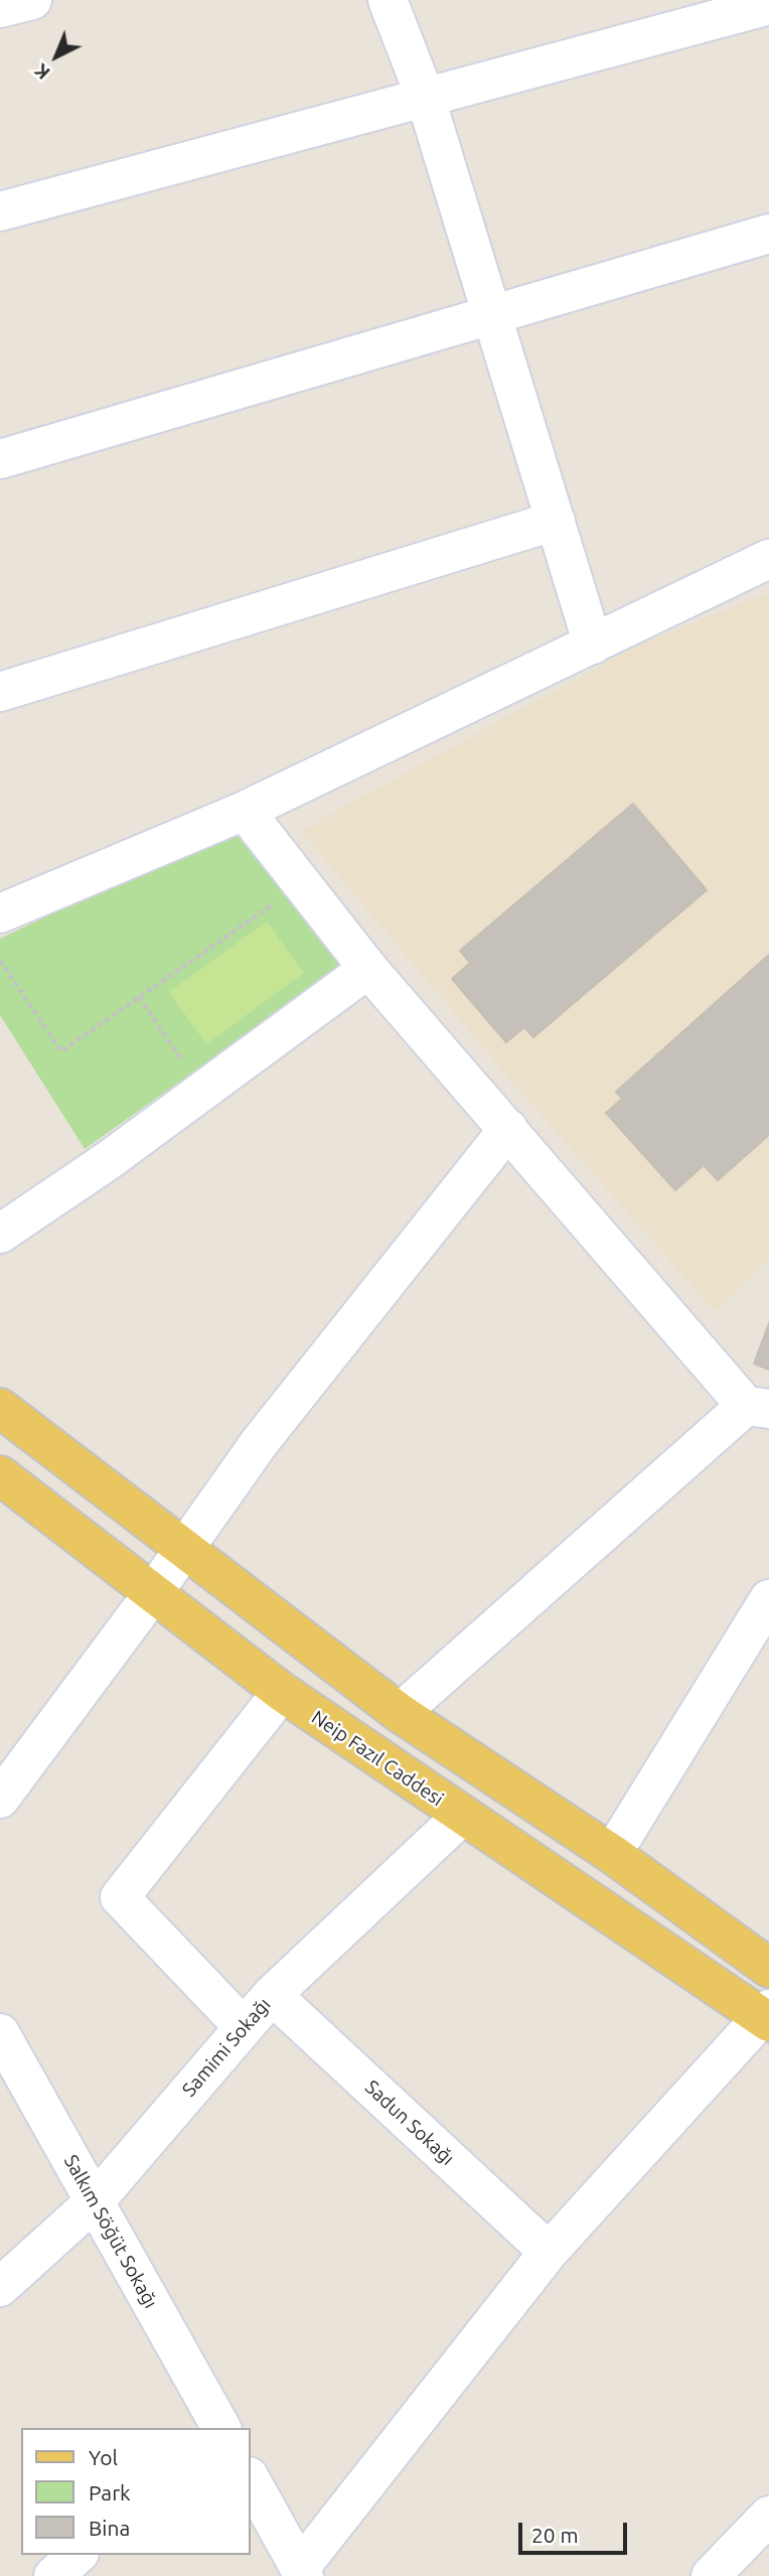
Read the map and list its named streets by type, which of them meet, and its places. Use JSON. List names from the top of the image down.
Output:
{
  "streets": {
    "main road": ["Neip Fazıl Caddesi"],
    "street": ["Samimi Sokağı", "Sadun Sokağı", "Salkım Söğüt Sokağı"]
  },
  "crossings": [
    ["Neip Fazıl Caddesi", "Samimi Sokağı"],
    ["Samimi Sokağı", "Sadun Sokağı"],
    ["Samimi Sokağı", "Salkım Söğüt Sokağı"]
  ],
  "legend": ["Yol", "Park", "Bina"],
  "scale_bar": "20 m",
  "north": "bottom left"
}
